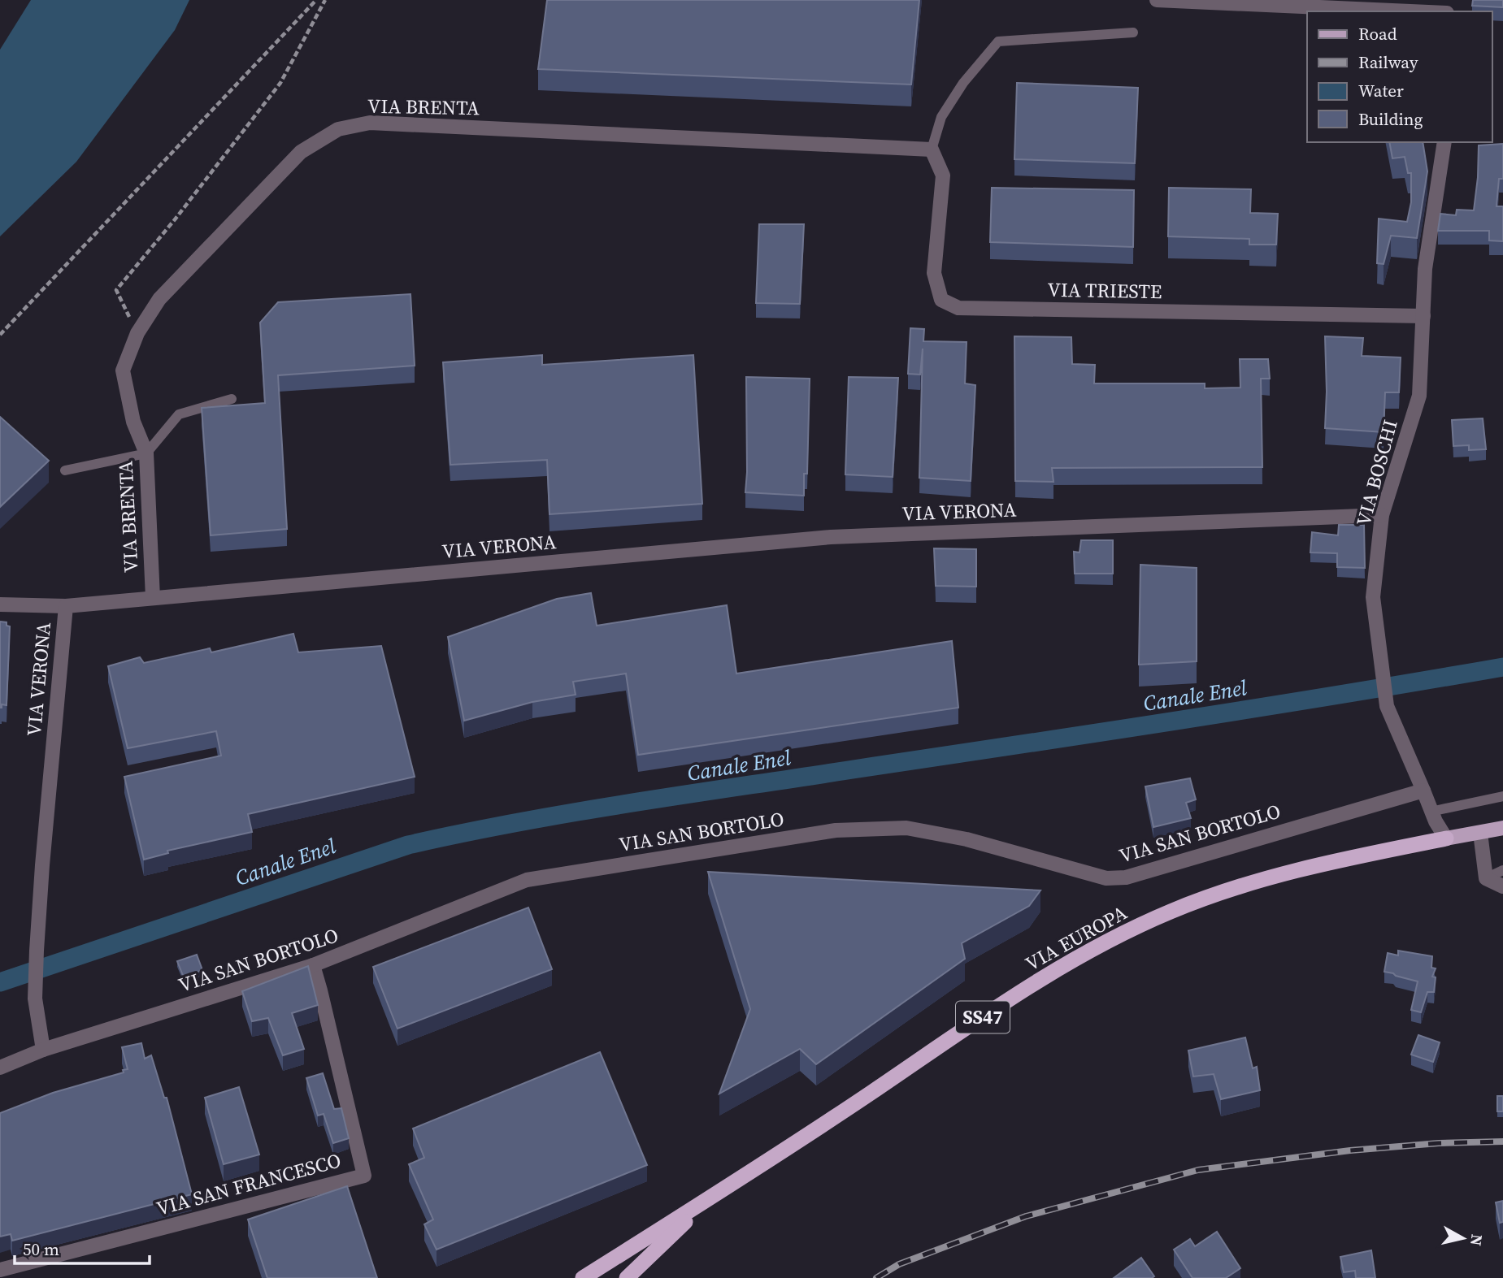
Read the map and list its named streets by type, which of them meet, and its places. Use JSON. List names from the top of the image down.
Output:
{
  "streets": {
    "highway": ["VIA EUROPA", "SS47"],
    "street": [
      "VIA BRENTA",
      "VIA TRIESTE",
      "VIA BOSCHI",
      "VIA VERONA",
      "VIA SAN BORTOLO",
      "VIA SAN FRANCESCO"
    ]
  },
  "crossings": [
    ["VIA BRENTA", "VIA TRIESTE"],
    ["VIA BRENTA", "VIA VERONA"],
    ["VIA TRIESTE", "VIA BOSCHI"],
    ["VIA BOSCHI", "VIA VERONA"],
    ["VIA BOSCHI", "VIA SAN BORTOLO"],
    ["VIA BOSCHI", "VIA EUROPA"],
    ["VIA VERONA", "VIA SAN BORTOLO"],
    ["VIA SAN BORTOLO", "VIA SAN FRANCESCO"],
    ["VIA EUROPA", "SS47"]
  ],
  "water": ["Canale Enel"],
  "legend": [
    "Road",
    "Railway",
    "Water",
    "Building"
  ],
  "scale_bar": "50 m",
  "north": "right"
}
